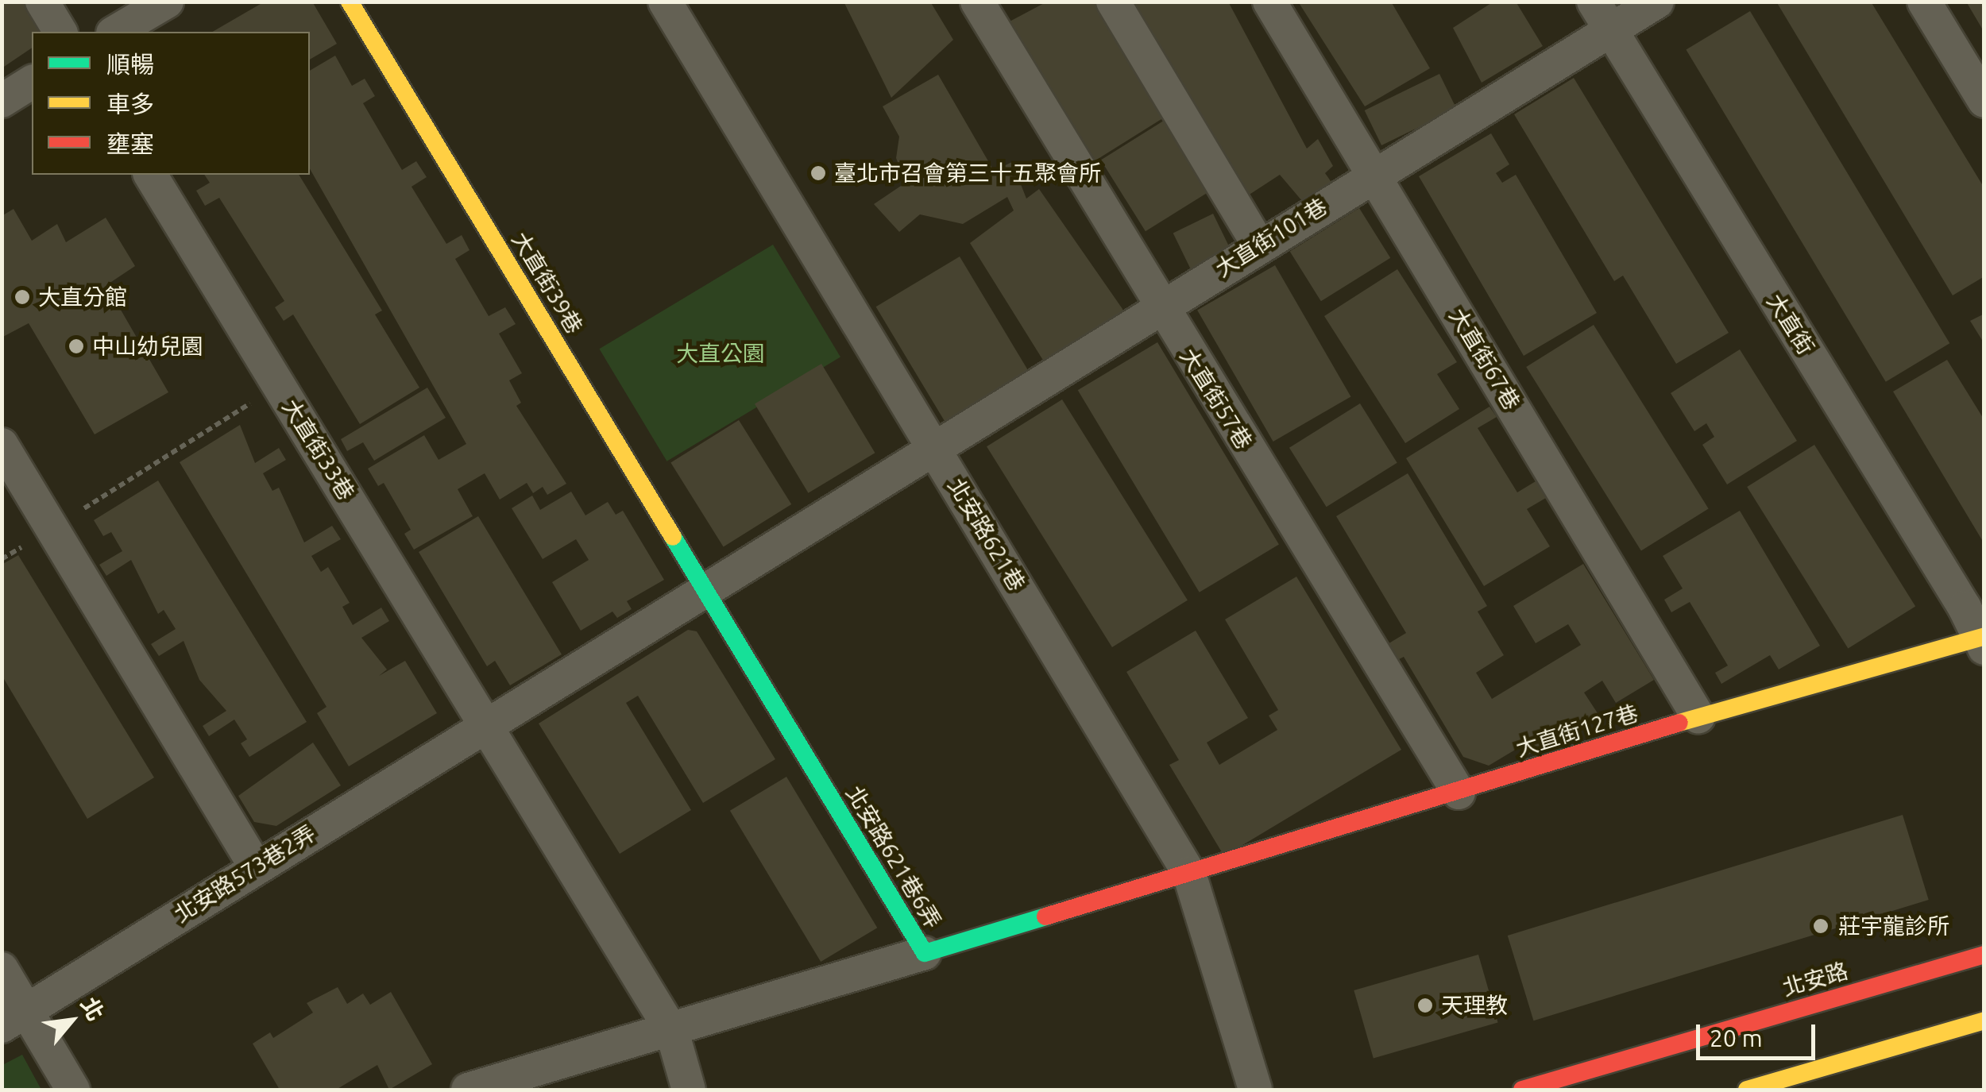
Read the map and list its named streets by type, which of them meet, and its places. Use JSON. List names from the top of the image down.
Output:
{
  "streets": {
    "street": [
      "大直街101巷",
      "大直街39巷",
      "大直街",
      "大直街67巷",
      "大直街57巷",
      "大直街33巷",
      "北安路621巷",
      "大直街127巷",
      "北安路621巷6弄",
      "北安路573巷2弄",
      "北安路"
    ]
  },
  "crossings": [
    ["大直街101巷", "大直街39巷"],
    ["大直街101巷", "大直街"],
    ["大直街101巷", "大直街67巷"],
    ["大直街101巷", "大直街57巷"],
    ["大直街101巷", "北安路621巷"],
    ["大直街101巷", "北安路621巷6弄"],
    ["大直街101巷", "北安路573巷2弄"],
    ["大直街39巷", "北安路621巷6弄"],
    ["大直街39巷", "北安路573巷2弄"],
    ["大直街", "大直街127巷"],
    ["大直街67巷", "大直街127巷"],
    ["大直街57巷", "大直街127巷"],
    ["大直街33巷", "北安路573巷2弄"],
    ["北安路621巷", "大直街127巷"],
    ["北安路621巷", "北安路621巷6弄"],
    ["大直街127巷", "北安路621巷6弄"],
    ["北安路621巷6弄", "北安路573巷2弄"]
  ],
  "parks": ["大直公園"],
  "places": [
    "臺北市召會第三十五聚會所",
    "大直分館",
    "中山幼兒園",
    "莊宇龍診所",
    "天理教"
  ],
  "legend": ["順暢", "車多", "壅塞"],
  "scale_bar": "20 m",
  "north": "top right"
}
